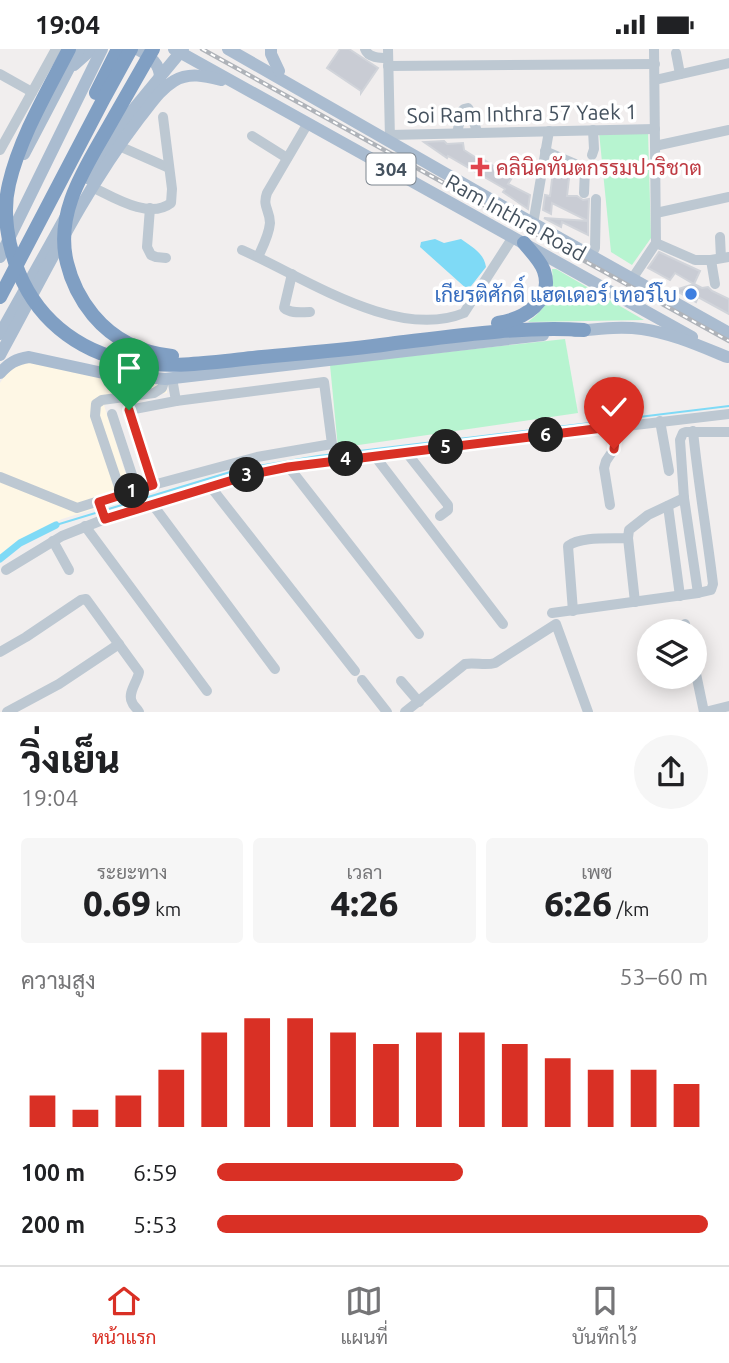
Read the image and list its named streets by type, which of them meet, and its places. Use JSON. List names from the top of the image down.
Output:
{
  "streets": {
    "main road": ["304", "Ram Inthra Road"],
    "street": ["Soi Ram Inthra 57 Yaek 1"]
  },
  "crossings": [
    ["Soi Ram Inthra 57 Yaek 1", "Ram Inthra Road"]
  ],
  "places": {
    "health": ["คลินิคทันตกรรมปาริชาต"],
    "other": ["เกียรติศักดิ์ แฮดเดอร์ เทอร์โบ"]
  },
  "page": {
    "status": "19:04",
    "pins": [
      "6",
      "5",
      "4",
      "3",
      "1"
    ],
    "heading": ["วิ่งเย็น", "19:04"],
    "stats": [
      ["ระยะทาง", "0.69 km"],
      ["เวลา", "4:26"],
      ["เพซ", "6:26 /km"]
    ],
    "chart": ["ความสูง", "53–60 m"],
    "list": [
      {
        "name": "100 m",
        "note": "6:59"
      },
      {
        "name": "200 m",
        "note": "5:53"
      }
    ],
    "tabs": ["หน้าแรก", "แผนที่", "บันทึกไว้"]
  }
}
